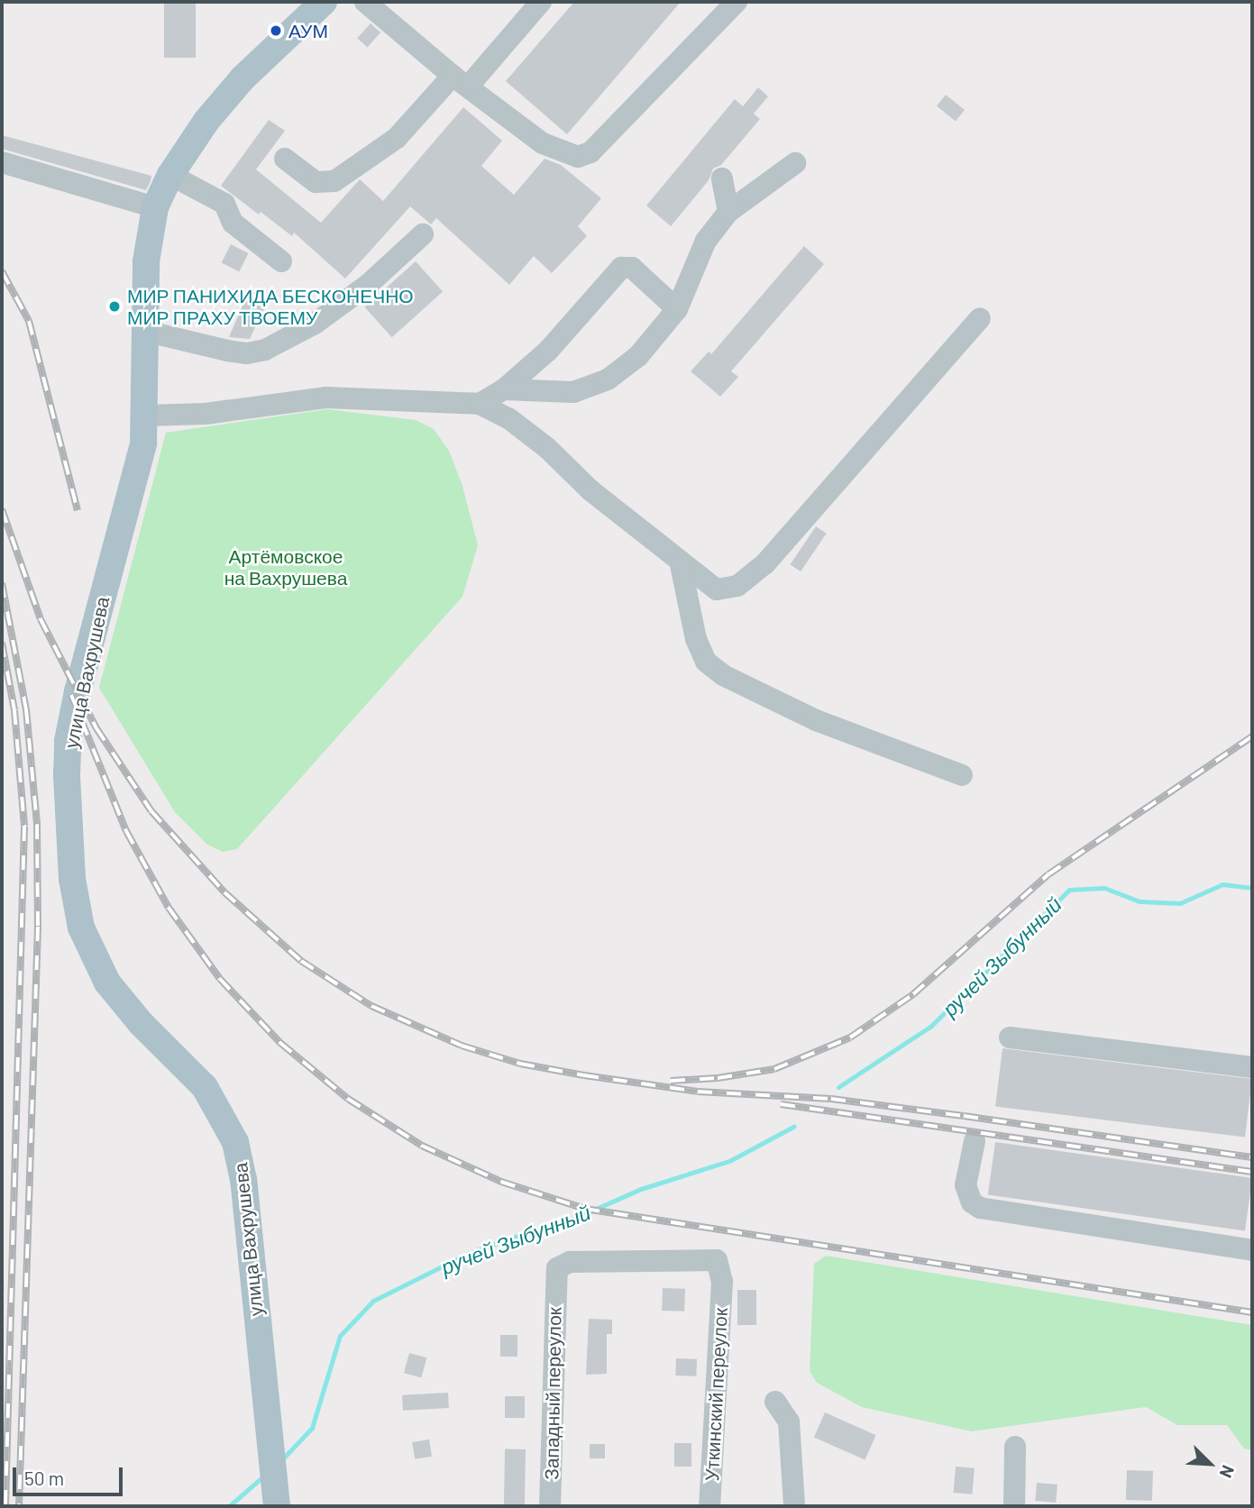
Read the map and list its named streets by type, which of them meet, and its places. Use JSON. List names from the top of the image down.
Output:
{
  "streets": {
    "main road": ["улица Вахрушева"],
    "street": ["Западный переулок", "Уткинский переулок"]
  },
  "crossings": [
    ["Западный переулок", "Уткинский переулок"]
  ],
  "water": ["ручей Зыбунный"],
  "parks": ["Артёмовское на Вахрушева"],
  "places": ["АУМ", "МИР ПАНИХИДА БЕСКОНЕЧНО МИР ПРАХУ ТВОЕМУ"],
  "scale_bar": "50 m",
  "north": "bottom right"
}
